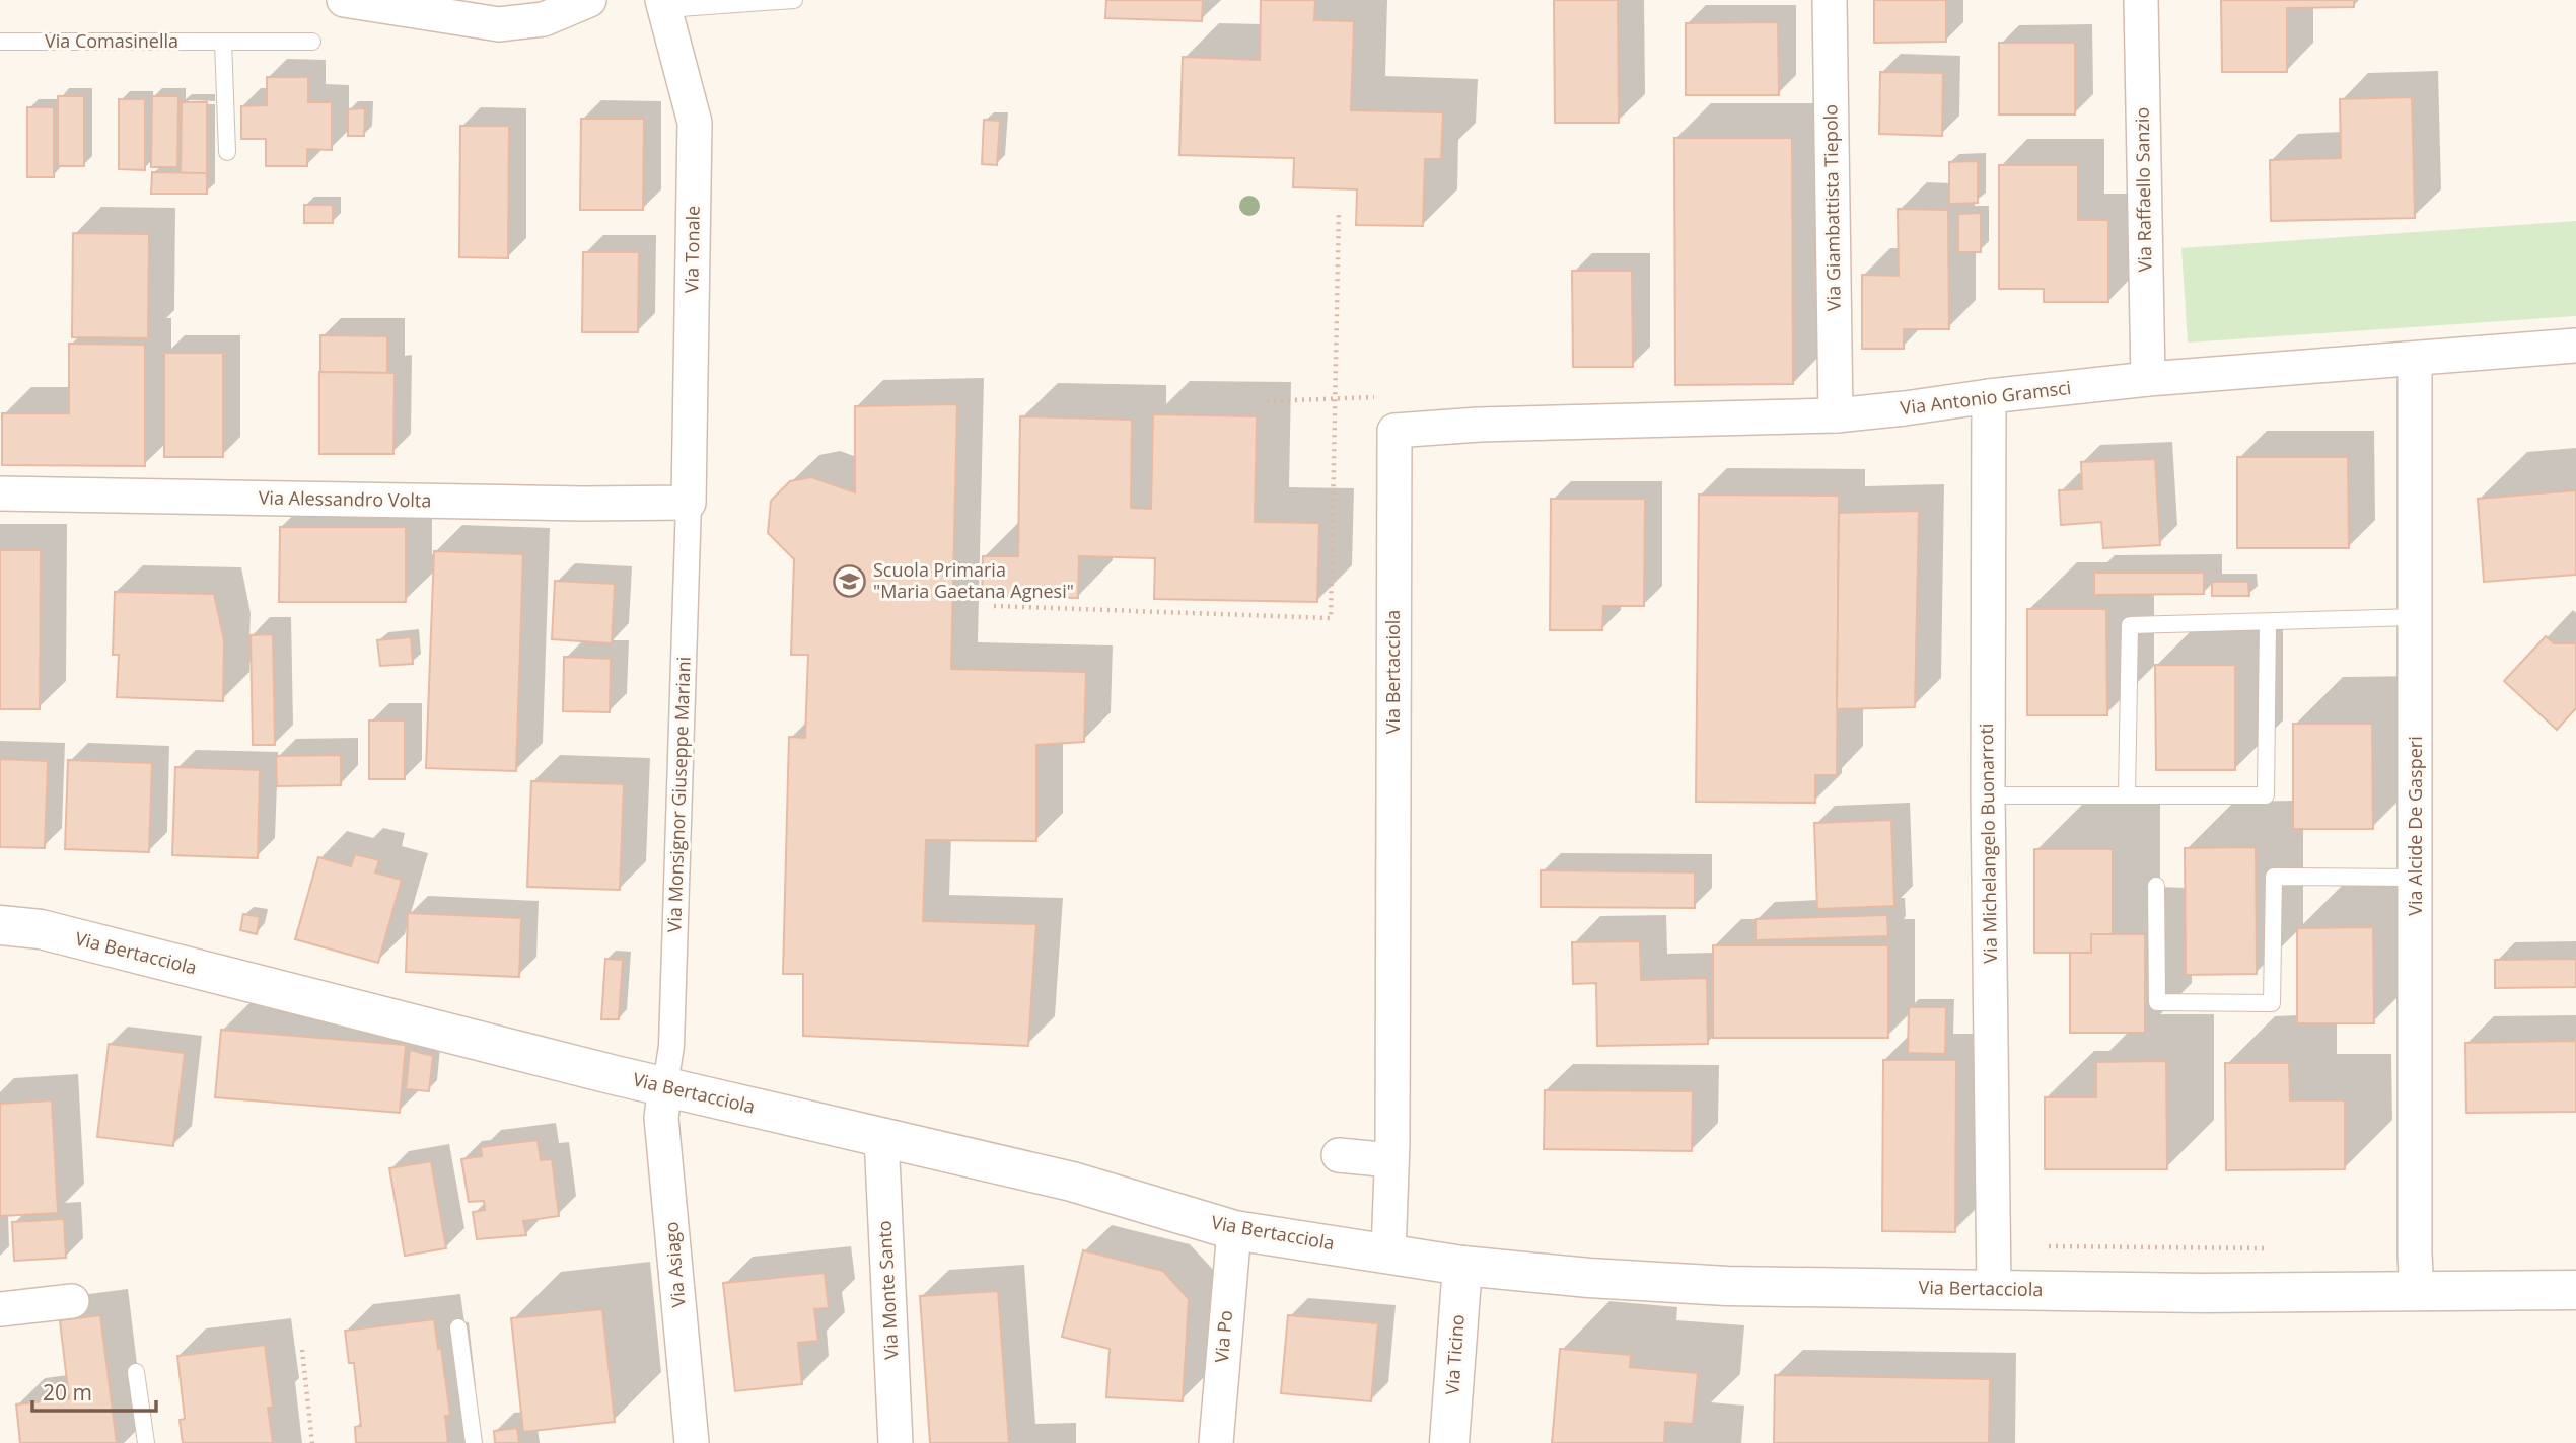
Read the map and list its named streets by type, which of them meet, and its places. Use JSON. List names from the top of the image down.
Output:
{
  "streets": {
    "street": [
      "Via Raffaello Sanzio",
      "Via Giambattista Tiepolo",
      "Via Tonale",
      "Via Antonio Gramsci",
      "Via Alessandro Volta",
      "Via Bertacciola",
      "Via Monsignor Giuseppe Mariani",
      "Via Alcide De Gasperi",
      "Via Michelangelo Buonarroti",
      "Via Asiago",
      "Via Monte Santo",
      "Via Po",
      "Via Ticino"
    ],
    "lane": ["Via Comasinella"]
  },
  "crossings": [
    ["Via Raffaello Sanzio", "Via Antonio Gramsci"],
    ["Via Giambattista Tiepolo", "Via Antonio Gramsci"],
    ["Via Tonale", "Via Alessandro Volta"],
    ["Via Tonale", "Via Monsignor Giuseppe Mariani"],
    ["Via Antonio Gramsci", "Via Bertacciola"],
    ["Via Antonio Gramsci", "Via Alcide De Gasperi"],
    ["Via Antonio Gramsci", "Via Michelangelo Buonarroti"],
    ["Via Alessandro Volta", "Via Monsignor Giuseppe Mariani"],
    ["Via Bertacciola", "Via Monsignor Giuseppe Mariani"],
    ["Via Bertacciola", "Via Alcide De Gasperi"],
    ["Via Bertacciola", "Via Michelangelo Buonarroti"],
    ["Via Bertacciola", "Via Asiago"],
    ["Via Bertacciola", "Via Monte Santo"],
    ["Via Bertacciola", "Via Po"],
    ["Via Bertacciola", "Via Ticino"],
    ["Via Monsignor Giuseppe Mariani", "Via Asiago"]
  ],
  "places": {
    "school or university": ["Scuola Primaria \"Maria Gaetana Agnesi\""]
  },
  "scale_bar": "20 m"
}
